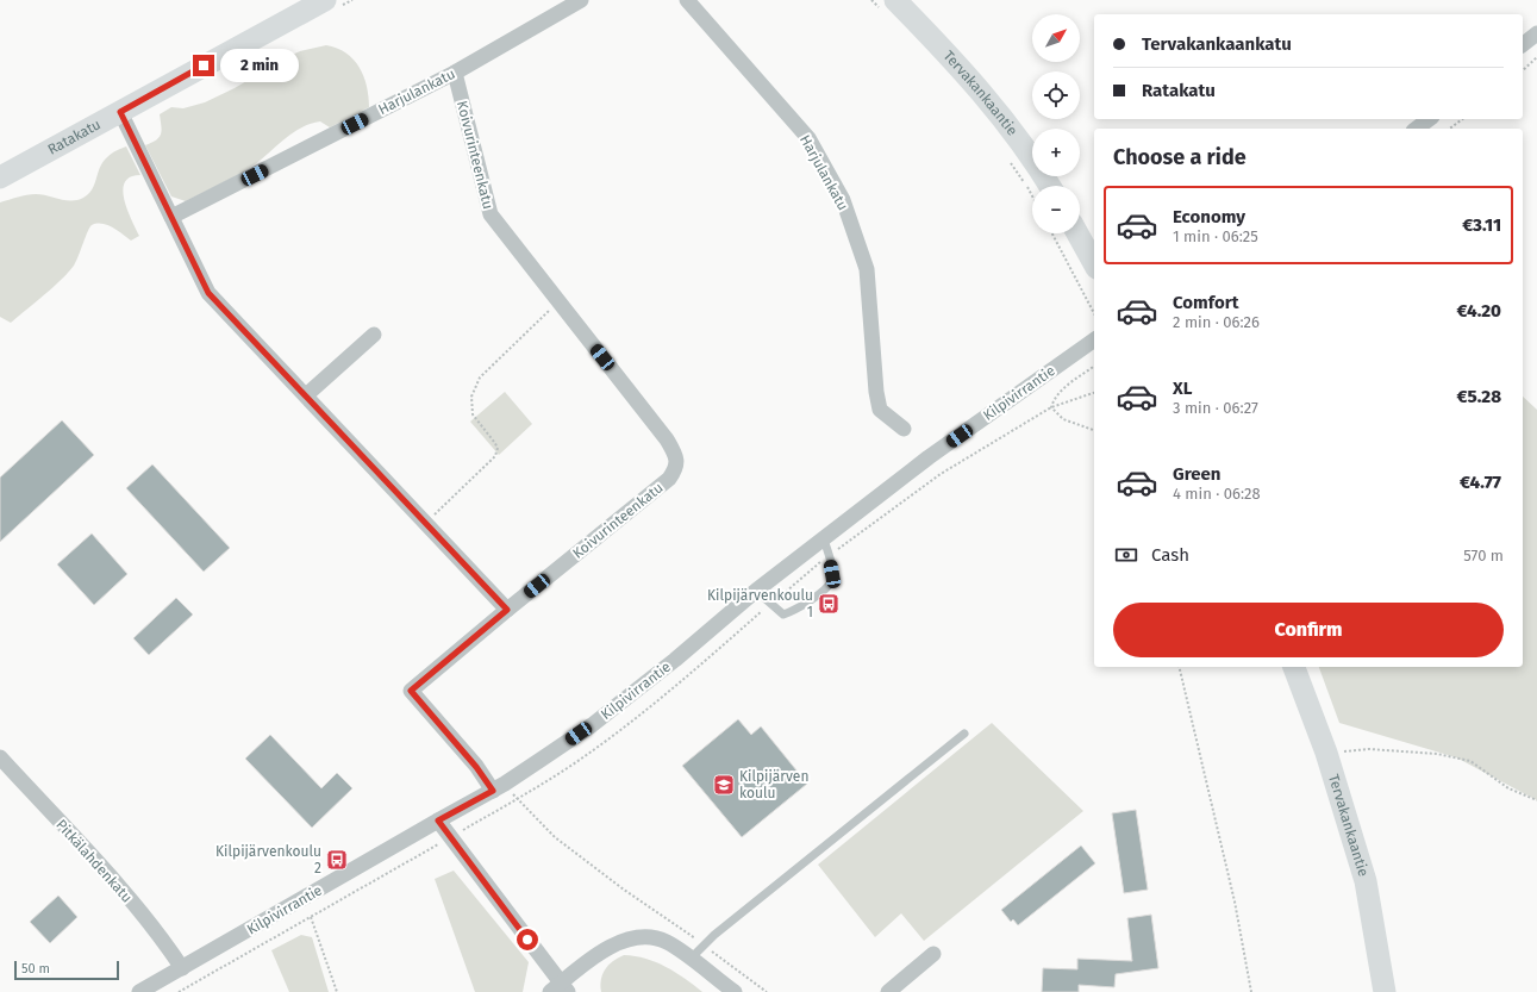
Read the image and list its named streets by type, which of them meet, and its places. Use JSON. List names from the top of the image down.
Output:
{
  "streets": {
    "street": [
      "Harjulankatu",
      "Tervakankaantie",
      "Ratakatu",
      "Koivurinteenkatu",
      "Kilpivirrantie",
      "Pitkälahdenkatu"
    ]
  },
  "crossings": [
    ["Harjulankatu", "Koivurinteenkatu"],
    ["Koivurinteenkatu", "Kilpivirrantie"],
    ["Kilpivirrantie", "Pitkälahdenkatu"]
  ],
  "places": {
    "bus stop": ["Kilpijärvenkoulu 1", "Kilpijärvenkoulu 2"],
    "school or university": ["Kilpijärven koulu"]
  },
  "scale_bar": "50 m",
  "north": "top right",
  "page": {
    "map_buttons": ["+", "−"],
    "banner": ["Tervakankaankatu", "Ratakatu"],
    "bubble": "2 min",
    "heading": "Choose a ride",
    "list": [
      {
        "name": "Economy",
        "note": "1 min · 06:25",
        "value": "€3.11"
      },
      {
        "name": "Comfort",
        "note": "2 min · 06:26",
        "value": "€4.20"
      },
      {
        "name": "XL",
        "note": "3 min · 06:27",
        "value": "€5.28"
      },
      {
        "name": "Green",
        "note": "4 min · 06:28",
        "value": "€4.77"
      }
    ],
    "pay": ["Cash", "570 m"],
    "buttons": "Confirm",
    "scale": "50 m"
  }
}
